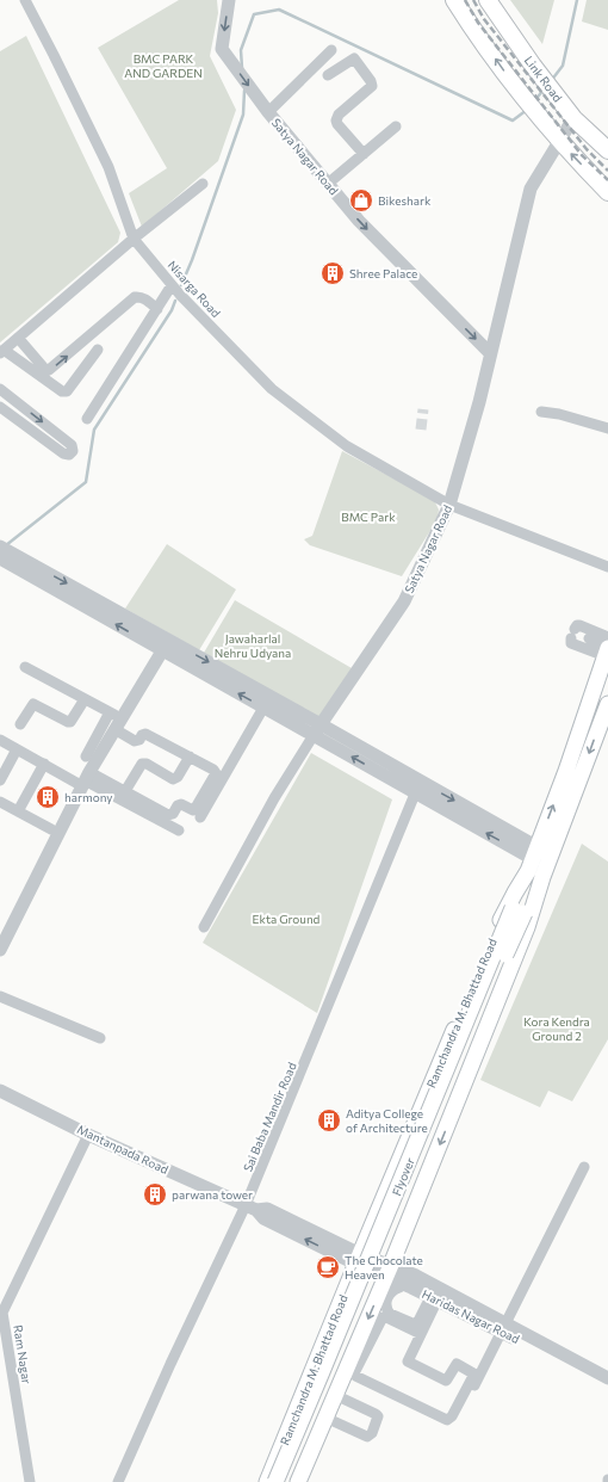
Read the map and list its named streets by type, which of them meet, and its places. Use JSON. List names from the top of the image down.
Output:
{
  "streets": {
    "main road": ["Link Road", "Ramchandra M. Bhattad Road", "Flyover"],
    "street": [
      "Satya Nagar Road",
      "Nisarga Road",
      "Sai Baba Mandir Road",
      "Mantanpada Road",
      "Haridas Nagar Road",
      "Ram Nagar"
    ]
  },
  "crossings": [
    ["Link Road", "Satya Nagar Road"],
    ["Satya Nagar Road", "Nisarga Road"],
    ["Ramchandra M. Bhattad Road", "Flyover"],
    ["Ramchandra M. Bhattad Road", "Haridas Nagar Road"],
    ["Sai Baba Mandir Road", "Mantanpada Road"],
    ["Sai Baba Mandir Road", "Haridas Nagar Road"],
    ["Mantanpada Road", "Haridas Nagar Road"],
    ["Mantanpada Road", "Ram Nagar"]
  ],
  "parks": [
    "BMC PARK AND GARDEN",
    "BMC Park",
    "Jawaharlal Nehru Udyana",
    "Ekta Ground",
    "Kora Kendra Ground 2"
  ],
  "places": {
    "shop": ["Bikeshark"],
    "building": [
      "Shree Palace",
      "harmony",
      "Aditya College of Architecture",
      "parwana tower"
    ],
    "cafe": ["The Chocolate Heaven"]
  }
}
